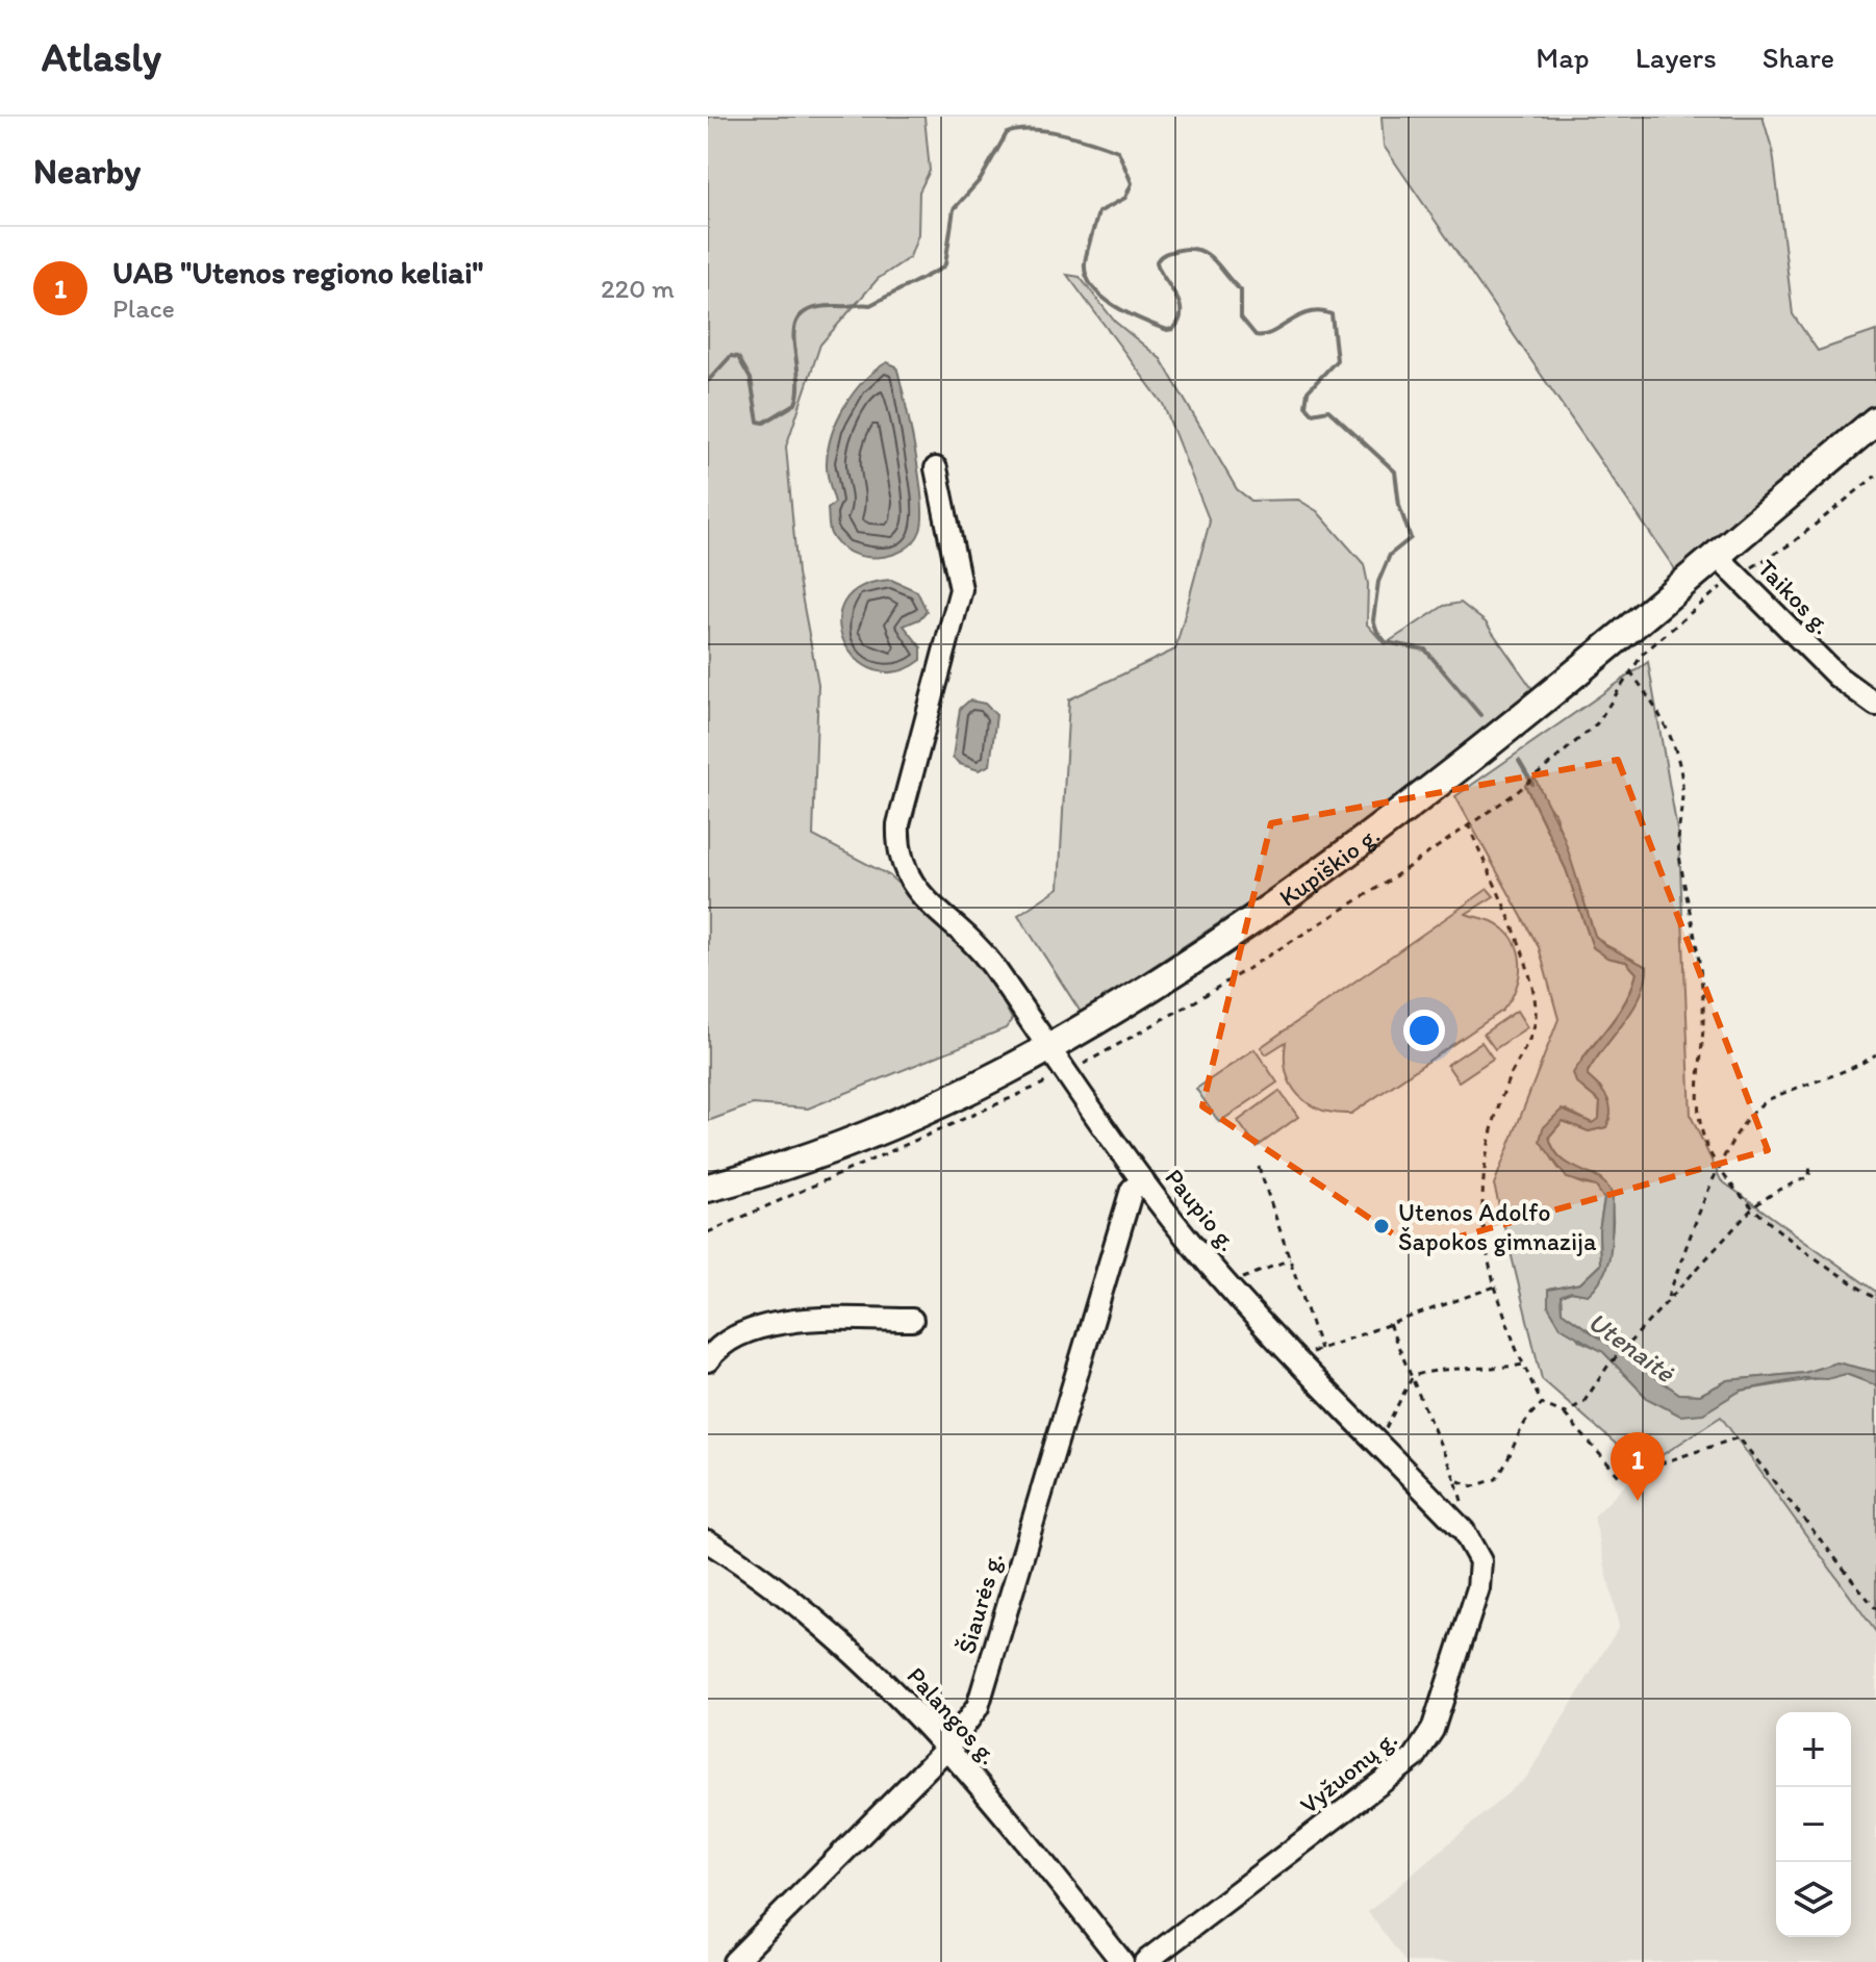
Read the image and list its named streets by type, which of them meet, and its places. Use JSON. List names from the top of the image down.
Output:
{
  "streets": {
    "main road": ["Kupiškio g."],
    "street": [
      "Taikos g.",
      "Paupio g.",
      "Šiaurės g.",
      "Palangos g.",
      "Vyžuonų g."
    ]
  },
  "crossings": [
    ["Taikos g.", "Kupiškio g."],
    ["Kupiškio g.", "Paupio g."],
    ["Paupio g.", "Šiaurės g."],
    ["Paupio g.", "Vyžuonų g."],
    ["Šiaurės g.", "Palangos g."]
  ],
  "water": ["Utenaitė"],
  "places": ["Utenos Adolfo Šapokos gimnazija"],
  "page": {
    "header": "Atlasly",
    "nav": ["Map", "Layers", "Share"],
    "heading": "Nearby",
    "list": [
      {
        "mark": "1",
        "name": "UAB \"Utenos regiono keliai\"",
        "note": "Place",
        "value": "220 m"
      }
    ],
    "pins": "1",
    "map_buttons": ["+", "−"]
  }
}
